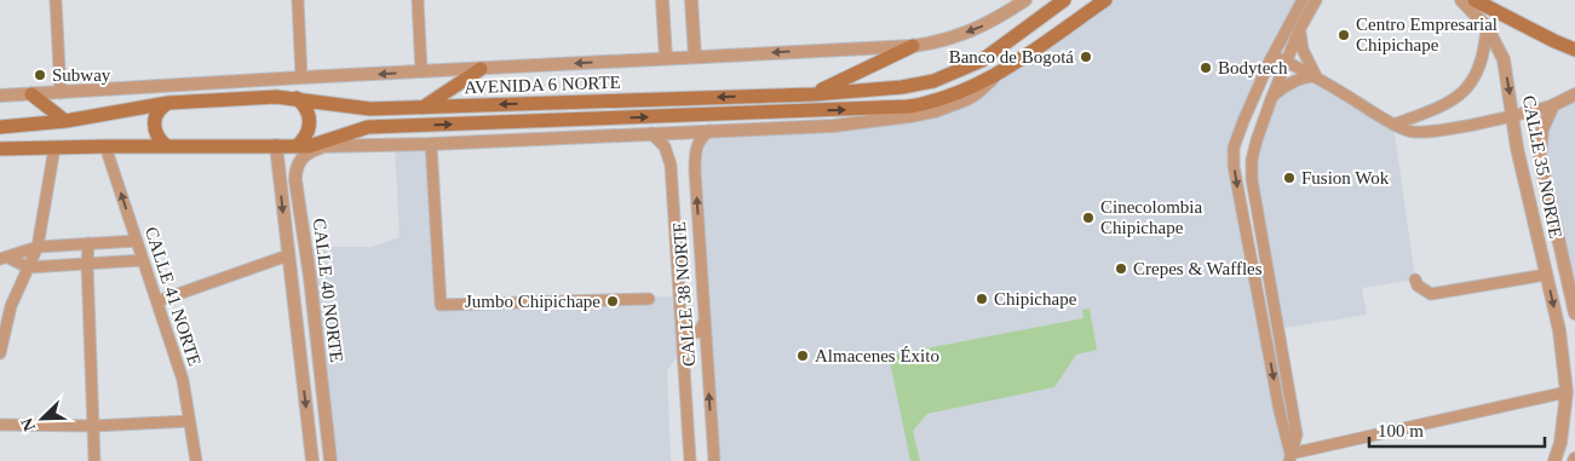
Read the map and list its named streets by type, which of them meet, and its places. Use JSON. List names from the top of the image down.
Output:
{
  "streets": {
    "main road": ["AVENIDA 6 NORTE"],
    "street": [
      "CALLE 35 NORTE",
      "CALLE 40 NORTE",
      "CALLE 38 NORTE",
      "CALLE 41 NORTE"
    ]
  },
  "crossings": [
    ["AVENIDA 6 NORTE", "CALLE 40 NORTE"],
    ["AVENIDA 6 NORTE", "CALLE 38 NORTE"],
    ["AVENIDA 6 NORTE", "CALLE 41 NORTE"]
  ],
  "places": [
    "Centro Empresarial Chipichape",
    "Banco de Bogotá",
    "Bodytech",
    "Subway",
    "Fusion Wok",
    "Cinecolombia Chipichape",
    "Crepes & Waffles",
    "Chipichape",
    "Jumbo Chipichape",
    "Almacenes Éxito"
  ],
  "scale_bar": "100 m",
  "north": "bottom left"
}
